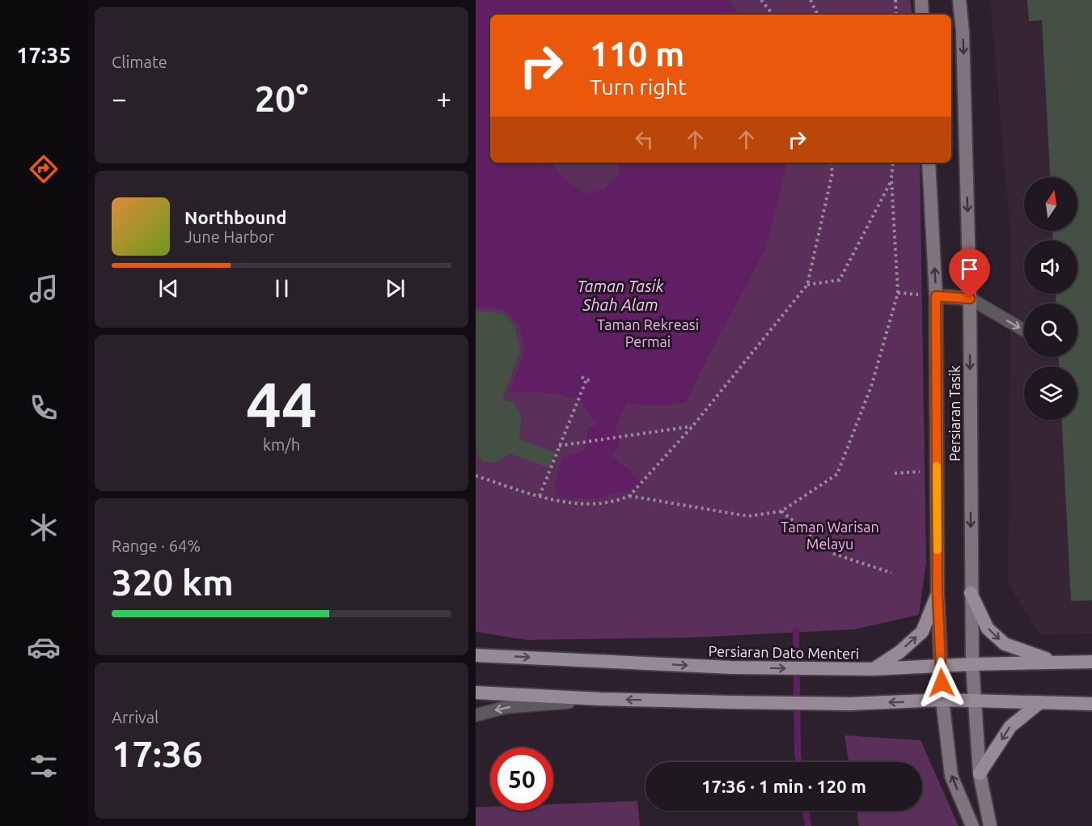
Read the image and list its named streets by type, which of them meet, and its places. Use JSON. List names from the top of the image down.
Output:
{
  "streets": {
    "main road": ["Persiaran Tasik", "Persiaran Dato Menteri"]
  },
  "crossings": [
    ["Persiaran Tasik", "Persiaran Dato Menteri"]
  ],
  "water": ["Taman Tasik Shah Alam"],
  "parks": ["Taman Rekreasi Permai", "Taman Warisan Melayu"],
  "north": "top",
  "page": {
    "tabs": "17:35",
    "tile": [
      "Climate",
      ["44", "km/h"],
      ["Range · 64%", "320 km"],
      ["Arrival", "17:36"]
    ],
    "turn": ["110 m", "Turn right"],
    "heat": ["−", "20°", "+"],
    "song": ["Northbound", "June Harbor"],
    "limit": "50",
    "trip": "17:36 · 1 min · 120 m"
  }
}
